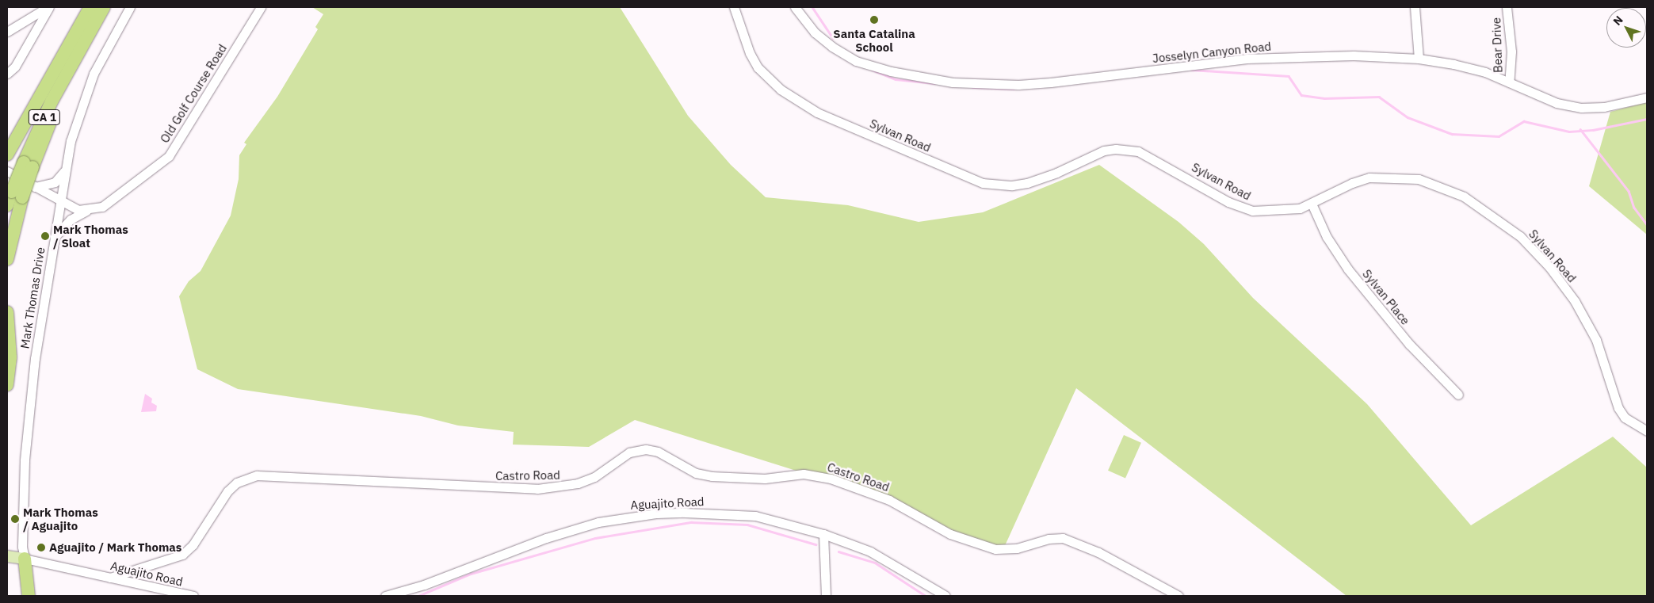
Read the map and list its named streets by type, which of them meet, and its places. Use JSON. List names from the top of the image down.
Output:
{
  "streets": {
    "highway": ["CA 1"],
    "street": [
      "Bear Drive",
      "Josselyn Canyon Road",
      "Old Golf Course Road",
      "Sylvan Road",
      "Sylvan Place",
      "Mark Thomas Drive",
      "Castro Road",
      "Aguajito Road"
    ]
  },
  "crossings": [
    ["Bear Drive", "Josselyn Canyon Road"],
    ["Old Golf Course Road", "Mark Thomas Drive"],
    ["Sylvan Road", "Sylvan Place"],
    ["Mark Thomas Drive", "Aguajito Road"],
    ["Castro Road", "Aguajito Road"]
  ],
  "places": [
    "Santa Catalina School",
    "Mark Thomas / Sloat",
    "Mark Thomas / Aguajito",
    "Aguajito / Mark Thomas"
  ],
  "north": "top left"
}
